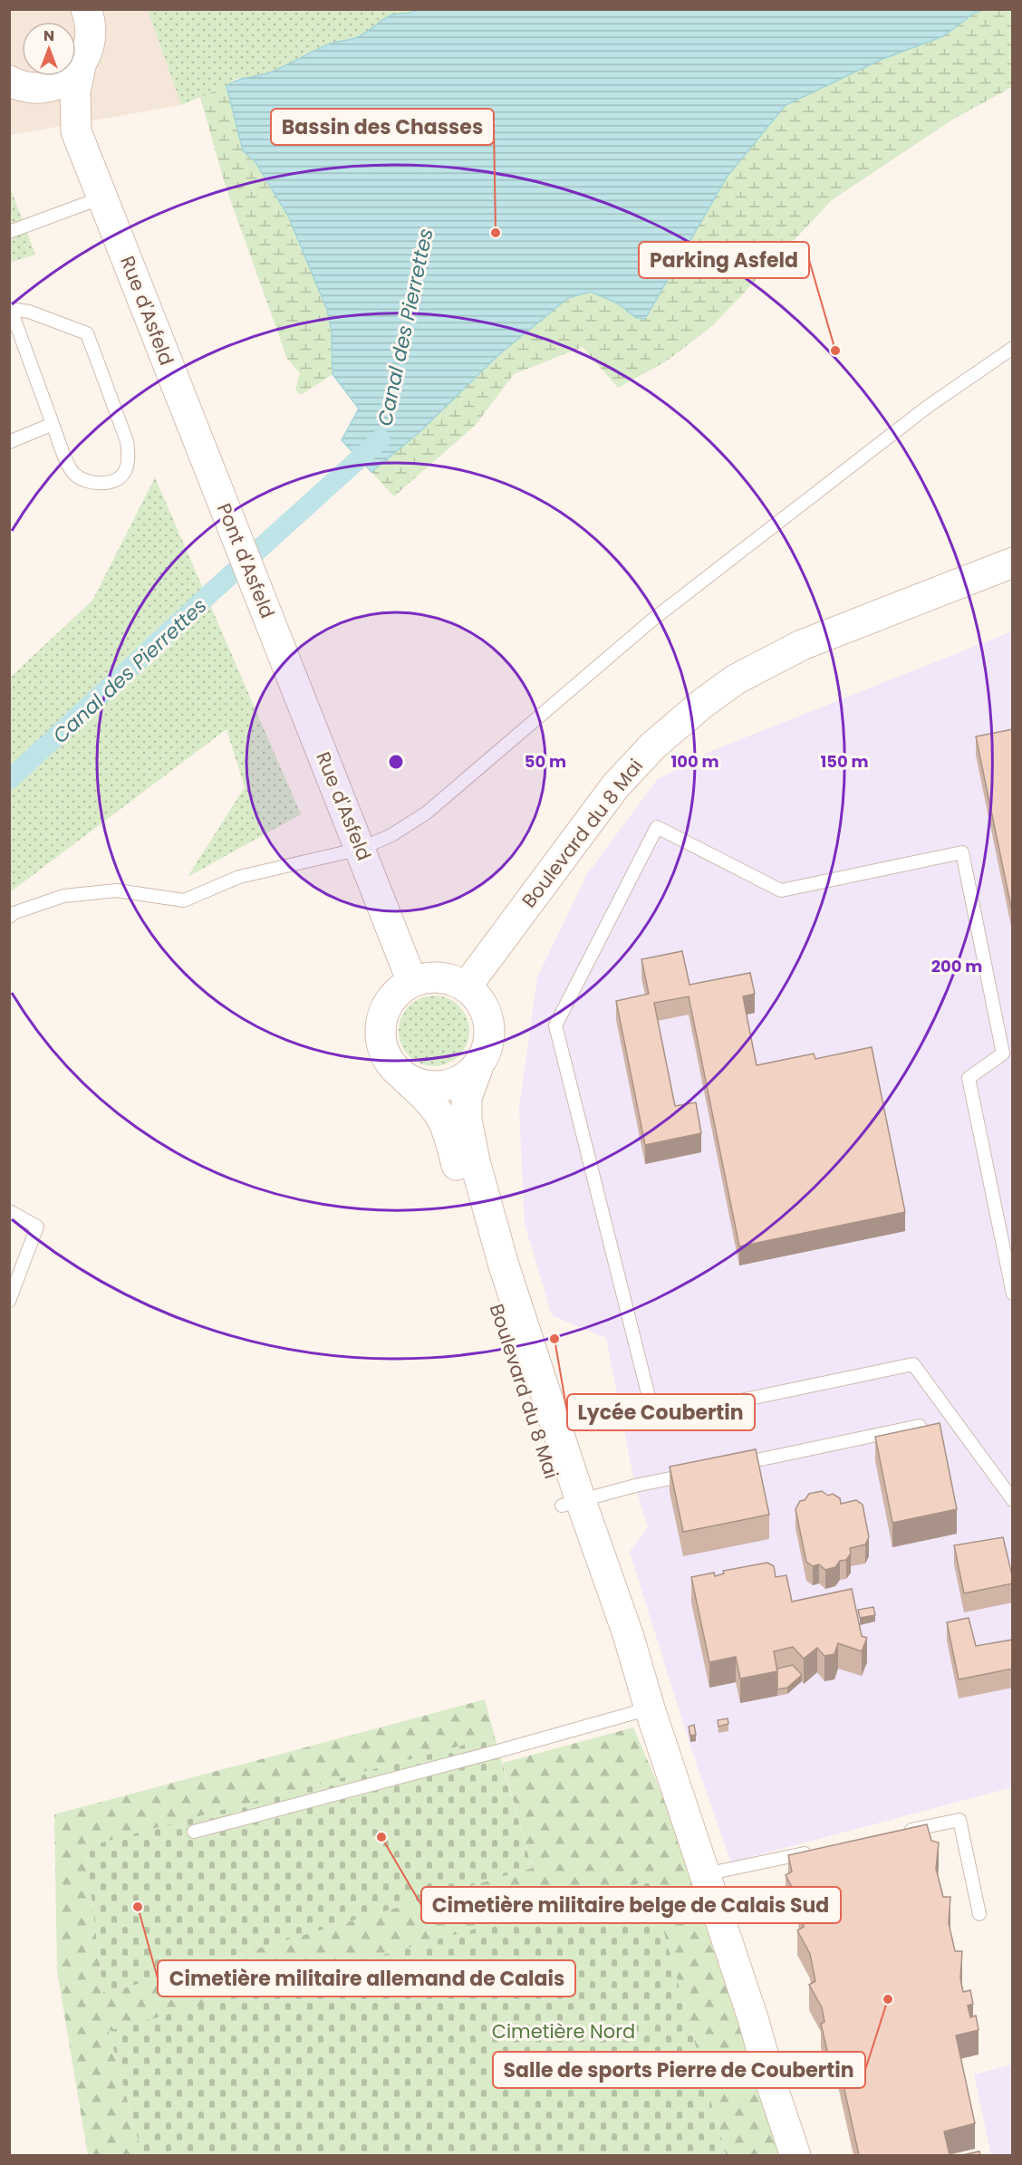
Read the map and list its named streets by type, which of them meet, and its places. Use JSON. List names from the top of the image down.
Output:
{
  "streets": {
    "street": ["Rue d'Asfeld", "Pont d'Asfeld", "Boulevard du 8 Mai"]
  },
  "crossings": [
    ["Rue d'Asfeld", "Pont d'Asfeld"],
    ["Rue d'Asfeld", "Boulevard du 8 Mai"]
  ],
  "water": ["Canal des Pierrettes"],
  "parks": ["Cimetière Nord"],
  "places": [
    "Bassin des Chasses",
    "Parking Asfeld",
    "Lycée Coubertin",
    "Cimetière militaire belge de Calais Sud",
    "Cimetière militaire allemand de Calais",
    "Salle de sports Pierre de Coubertin"
  ],
  "north": "top",
  "rings": [
    "50 m",
    "100 m",
    "150 m",
    "200 m"
  ]
}
